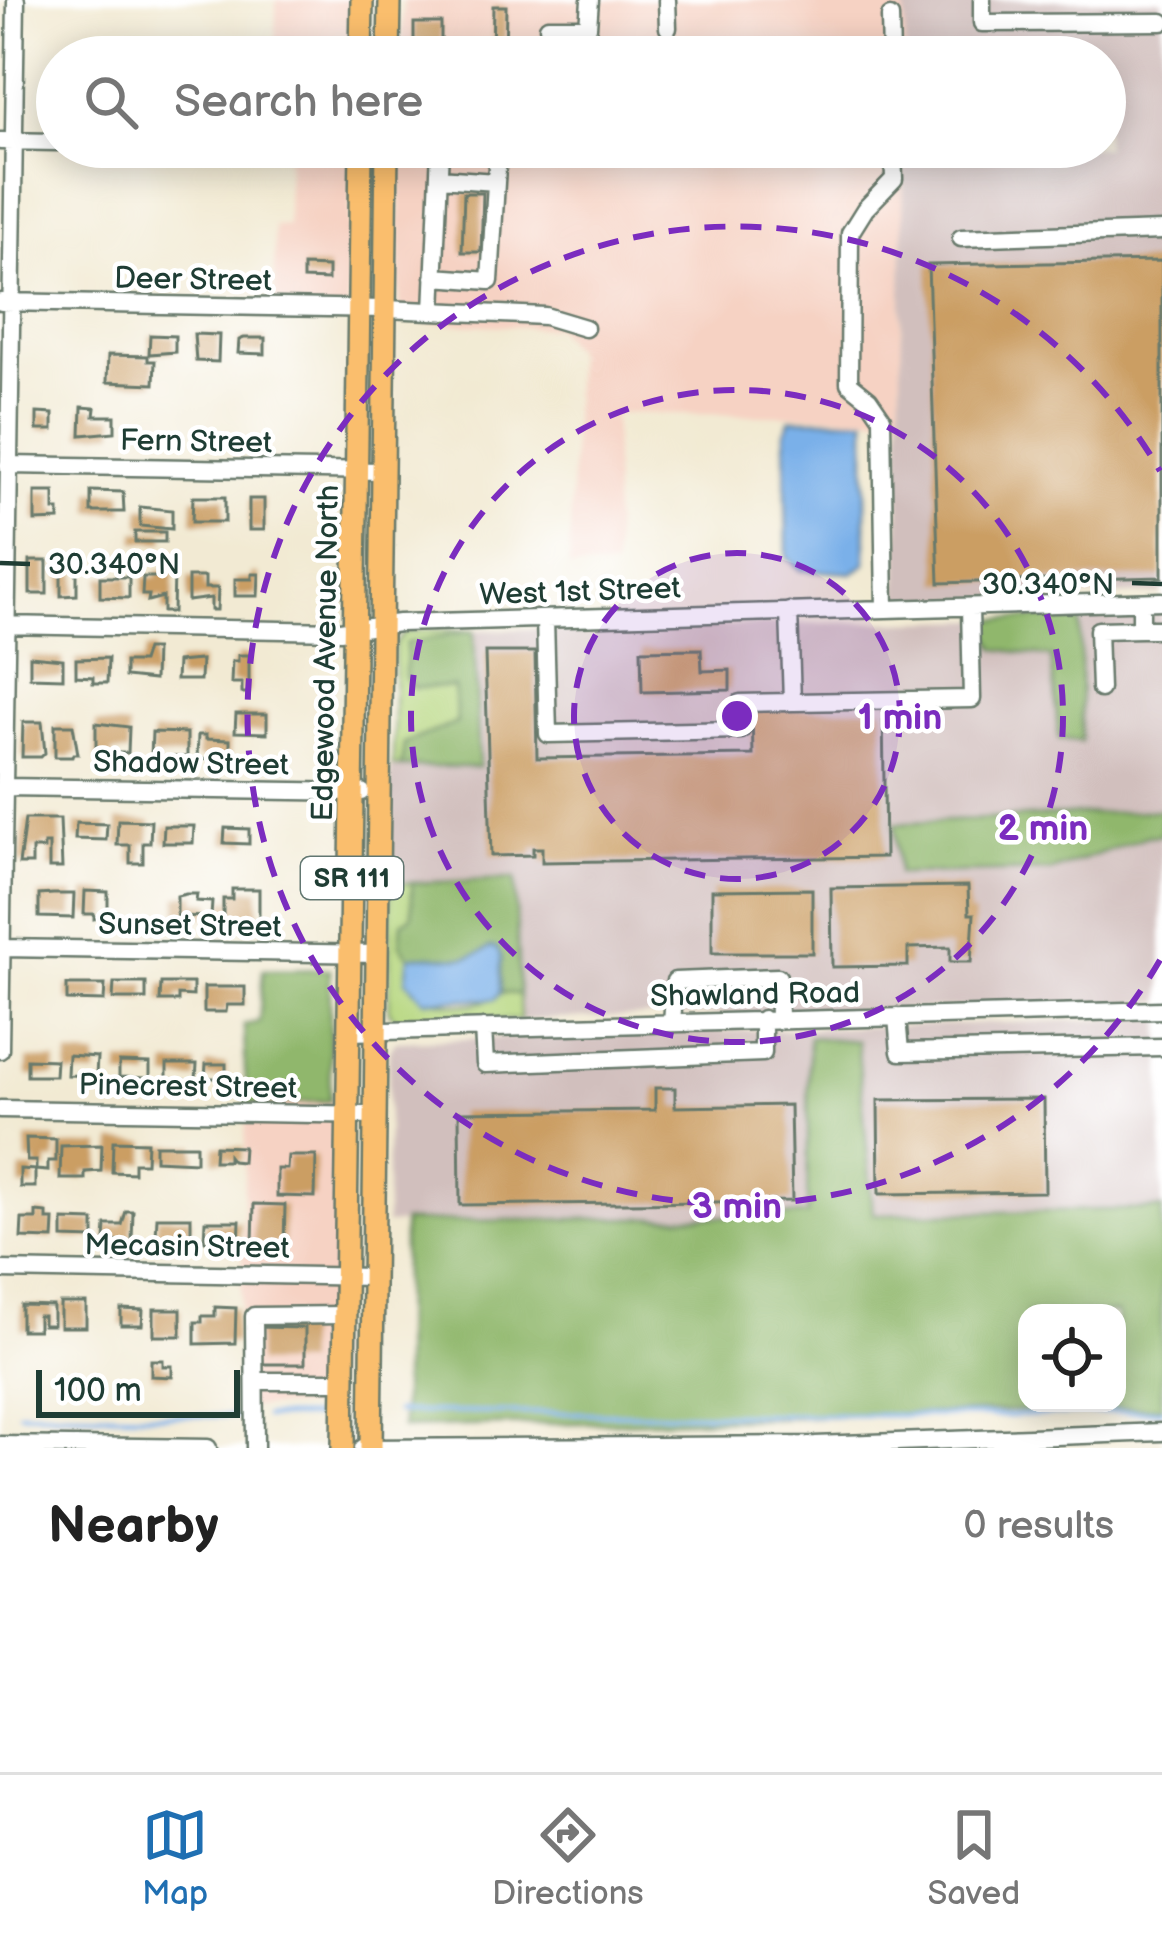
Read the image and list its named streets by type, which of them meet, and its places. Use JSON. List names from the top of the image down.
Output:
{
  "streets": {
    "main road": ["Edgewood Avenue North", "SR 111"],
    "street": [
      "Deer Street",
      "Fern Street",
      "West 1st Street",
      "Shadow Street",
      "Sunset Street",
      "Shawland Road",
      "Pinecrest Street",
      "Mecasin Street"
    ]
  },
  "crossings": [
    ["Deer Street", "Edgewood Avenue North"],
    ["Fern Street", "Edgewood Avenue North"],
    ["West 1st Street", "Edgewood Avenue North"],
    ["Edgewood Avenue North", "Shadow Street"],
    ["Edgewood Avenue North", "Sunset Street"],
    ["Edgewood Avenue North", "Shawland Road"],
    ["Edgewood Avenue North", "Pinecrest Street"],
    ["Edgewood Avenue North", "Mecasin Street"]
  ],
  "scale_bar": "100 m",
  "page": {
    "search": "Search here",
    "scale": "100 m",
    "heading": ["Nearby", "0 results"],
    "nav": ["Map", "Directions", "Saved"]
  },
  "coordinates": ["30.340°N"],
  "rings": ["1 min", "2 min", "3 min"]
}
